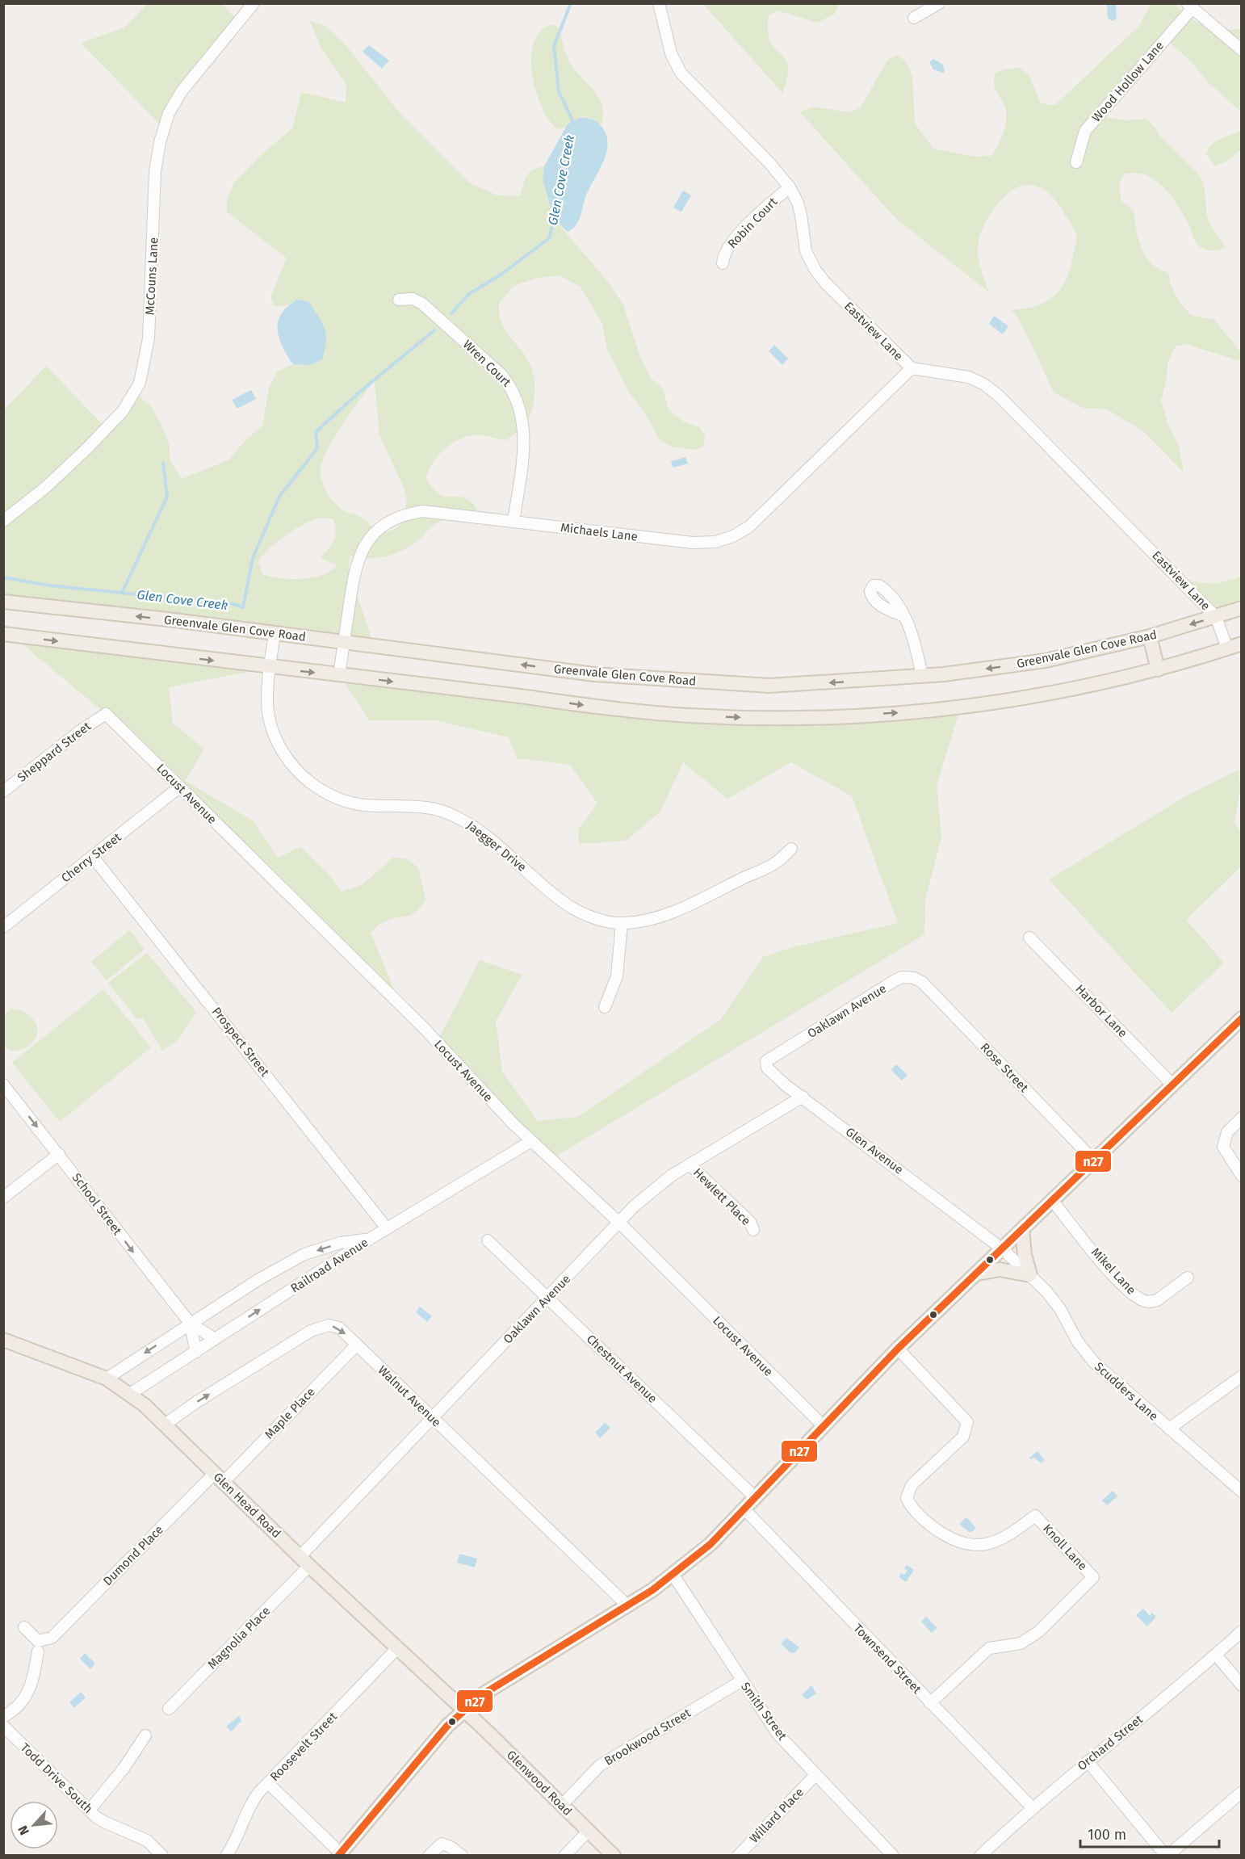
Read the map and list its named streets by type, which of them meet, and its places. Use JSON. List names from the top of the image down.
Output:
{
  "streets": {
    "main road": ["Greenvale Glen Cove Road", "Glen Head Road", "Glenwood Road"],
    "street": [
      "Wood Hollow Lane",
      "Robin Court",
      "McCouns Lane",
      "Eastview Lane",
      "Wren Court",
      "Michaels Lane",
      "Sheppard Street",
      "Locust Avenue",
      "Jaegger Drive",
      "Cherry Street",
      "Oaklawn Avenue",
      "Harbor Lane",
      "Prospect Street",
      "Rose Street",
      "Glen Avenue",
      "Hewlett Place",
      "School Street",
      "Railroad Avenue",
      "Mikel Lane",
      "Chestnut Avenue",
      "Scudders Lane",
      "Walnut Avenue",
      "Maple Place",
      "Knoll Lane",
      "Dumond Place",
      "Magnolia Place",
      "Townsend Street",
      "Smith Street",
      "Brookwood Street",
      "Orchard Street",
      "Roosevelt Street",
      "Todd Drive South",
      "Willard Place"
    ]
  },
  "crossings": [
    ["Robin Court", "Eastview Lane"],
    ["Eastview Lane", "Michaels Lane"],
    ["Eastview Lane", "Greenvale Glen Cove Road"],
    ["Wren Court", "Michaels Lane"],
    ["Michaels Lane", "Greenvale Glen Cove Road"],
    ["Greenvale Glen Cove Road", "Jaegger Drive"],
    ["Sheppard Street", "Locust Avenue"],
    ["Locust Avenue", "Cherry Street"],
    ["Locust Avenue", "Oaklawn Avenue"],
    ["Locust Avenue", "Railroad Avenue"],
    ["Cherry Street", "Prospect Street"],
    ["Oaklawn Avenue", "Rose Street"],
    ["Oaklawn Avenue", "Glen Avenue"],
    ["Oaklawn Avenue", "Hewlett Place"],
    ["Oaklawn Avenue", "Chestnut Avenue"],
    ["Oaklawn Avenue", "Walnut Avenue"],
    ["Oaklawn Avenue", "Glen Head Road"],
    ["Oaklawn Avenue", "Magnolia Place"],
    ["Prospect Street", "Railroad Avenue"],
    ["Glen Avenue", "Scudders Lane"],
    ["School Street", "Railroad Avenue"],
    ["Railroad Avenue", "Glen Head Road"],
    ["Walnut Avenue", "Maple Place"],
    ["Walnut Avenue", "Glen Head Road"],
    ["Maple Place", "Glen Head Road"],
    ["Maple Place", "Dumond Place"],
    ["Glen Head Road", "Dumond Place"],
    ["Glen Head Road", "Magnolia Place"],
    ["Glen Head Road", "Roosevelt Street"],
    ["Glen Head Road", "Glenwood Road"],
    ["Knoll Lane", "Townsend Street"],
    ["Townsend Street", "Orchard Street"],
    ["Smith Street", "Brookwood Street"],
    ["Smith Street", "Willard Place"],
    ["Brookwood Street", "Glenwood Road"]
  ],
  "one_way": ["School Street"],
  "water": ["Glen Cove Creek"],
  "lines": ["transit line n27"],
  "scale_bar": "100 m",
  "north": "bottom left"
}
